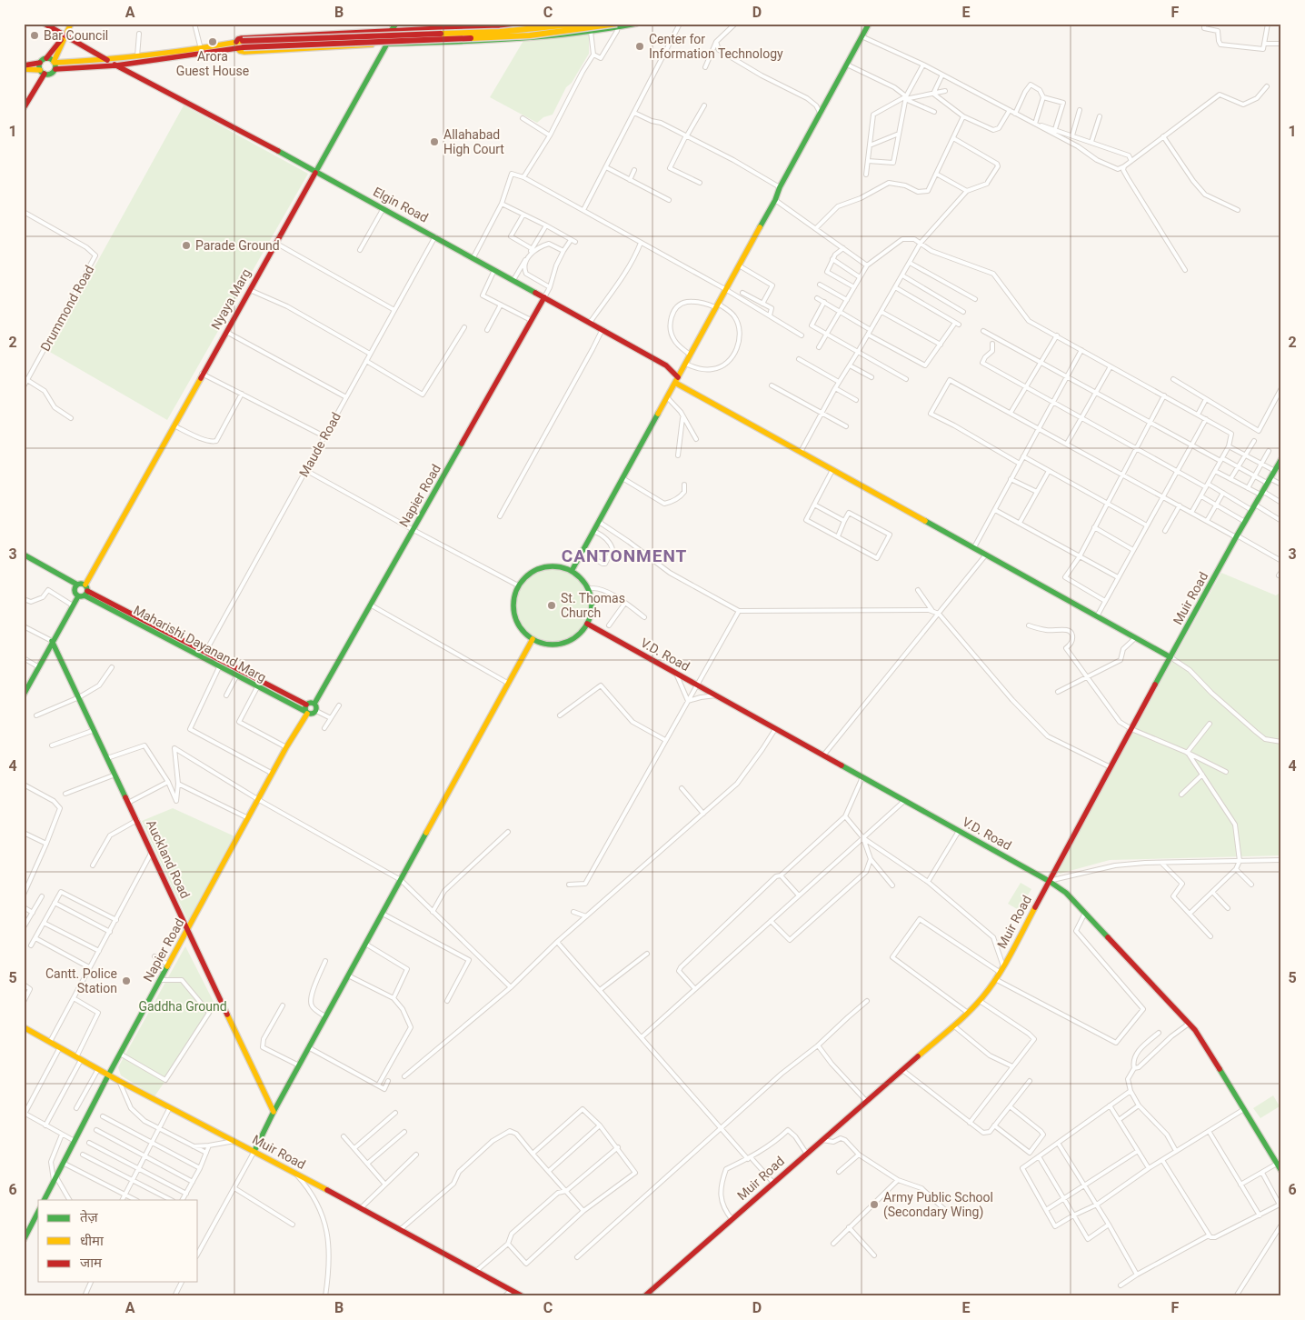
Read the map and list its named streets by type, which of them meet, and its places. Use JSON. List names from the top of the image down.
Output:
{
  "streets": {
    "street": [
      "Elgin Road",
      "Nyaya Marg",
      "Drummond Road",
      "Maude Road",
      "Napier Road",
      "Muir Road",
      "Maharishi Dayanand Marg",
      "V.D. Road",
      "Auckland Road"
    ]
  },
  "crossings": [
    ["Elgin Road", "Nyaya Marg"],
    ["Elgin Road", "Maude Road"],
    ["Elgin Road", "Napier Road"],
    ["Elgin Road", "Muir Road"],
    ["Nyaya Marg", "Maharishi Dayanand Marg"],
    ["Nyaya Marg", "Auckland Road"],
    ["Maude Road", "Maharishi Dayanand Marg"],
    ["Napier Road", "Muir Road"],
    ["Napier Road", "Maharishi Dayanand Marg"],
    ["Napier Road", "Auckland Road"],
    ["Muir Road", "V.D. Road"]
  ],
  "districts": ["CANTONMENT"],
  "parks": ["Gaddha Ground"],
  "places": [
    "Bar Council",
    "Arora Guest House",
    "Center for Information Technology",
    "Allahabad High Court",
    "Parade Ground",
    "St. Thomas Church",
    "Cantt. Police Station",
    "Army Public School (Secondary Wing)"
  ],
  "legend": ["तेज़", "धीमा", "जाम"],
  "grid": {
    "columns": [
      "A",
      "B",
      "C",
      "D",
      "E",
      "F"
    ],
    "rows": [
      "1",
      "2",
      "3",
      "4",
      "5",
      "6"
    ]
  }
}
